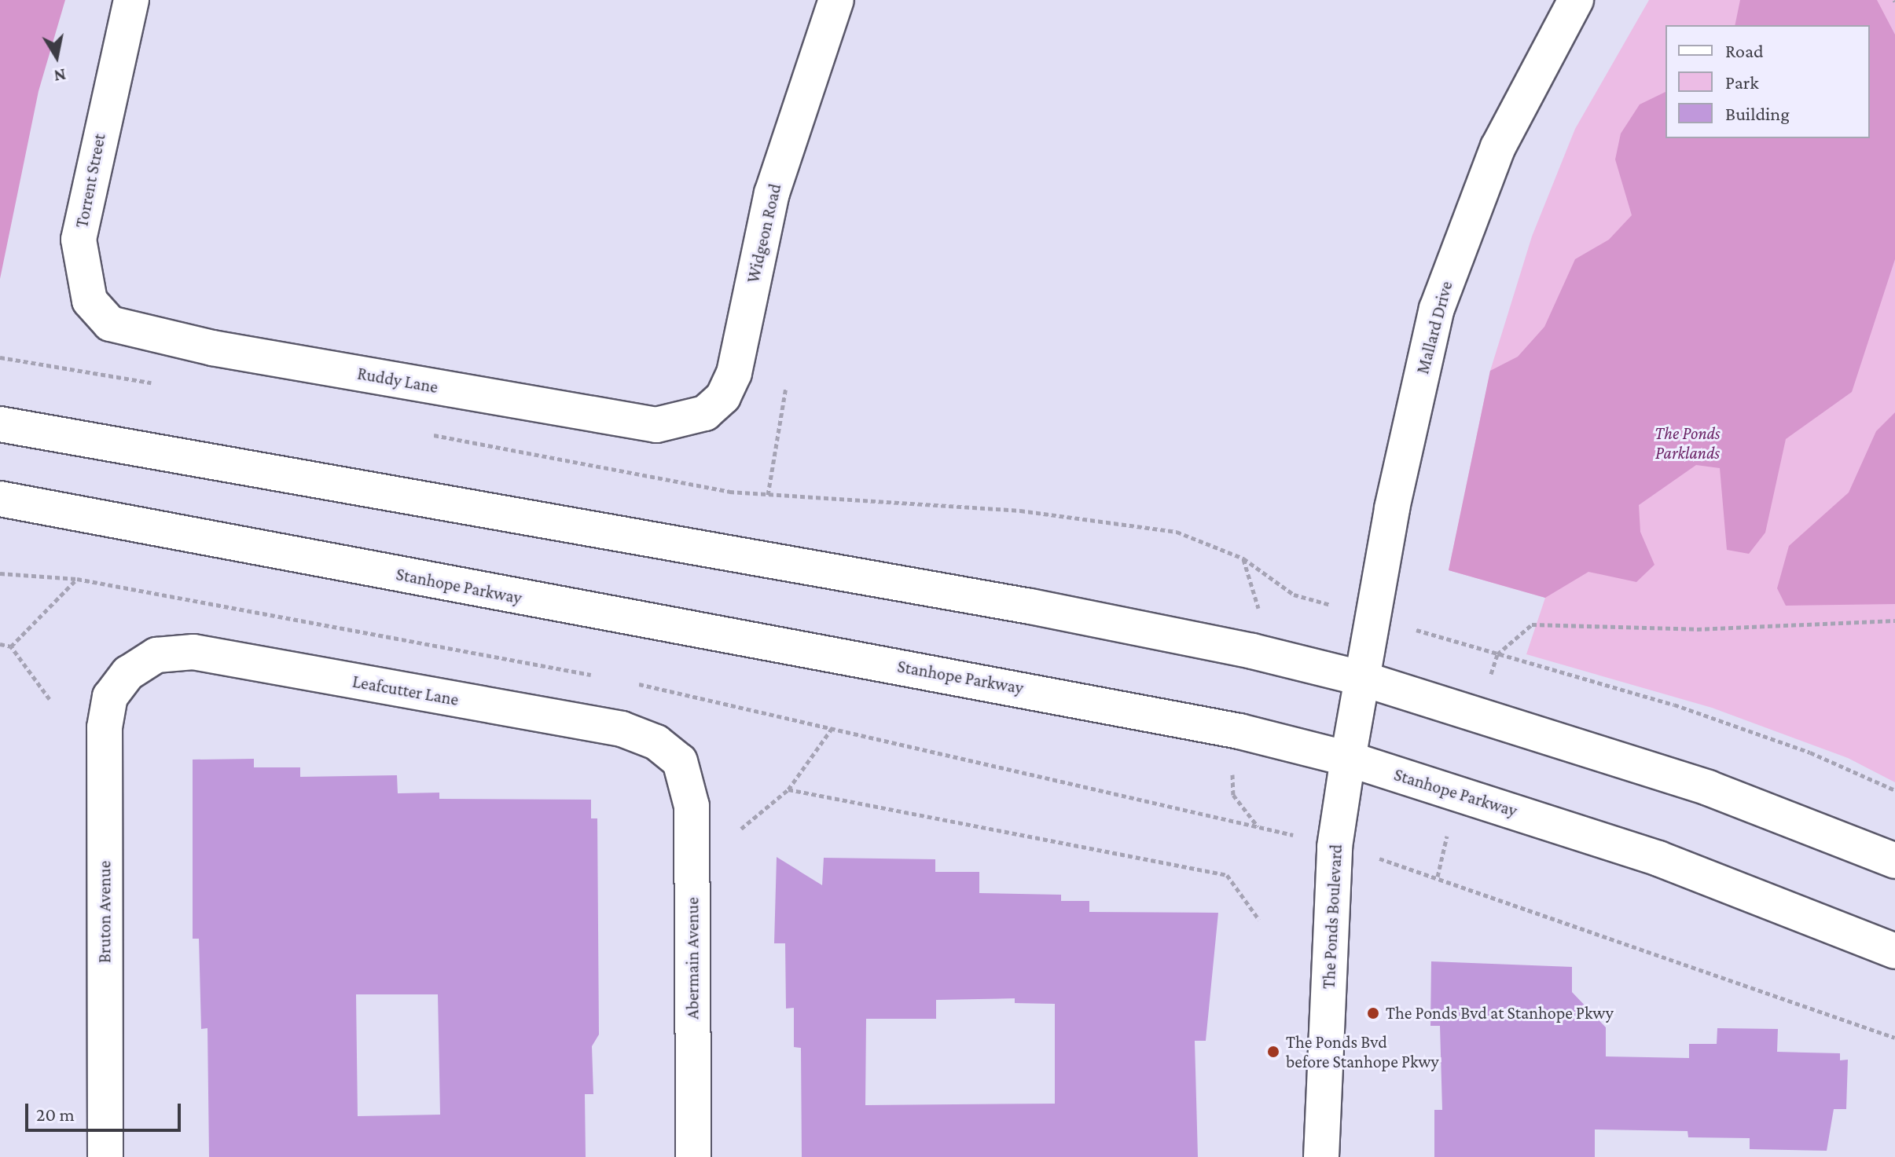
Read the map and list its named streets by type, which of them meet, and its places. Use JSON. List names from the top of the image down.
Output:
{
  "streets": {
    "street": [
      "Torrent Street",
      "Widgeon Road",
      "Mallard Drive",
      "Ruddy Lane",
      "Stanhope Parkway",
      "Leafcutter Lane",
      "Bruton Avenue",
      "The Ponds Boulevard",
      "Abermain Avenue"
    ]
  },
  "crossings": [
    ["Torrent Street", "Ruddy Lane"],
    ["Widgeon Road", "Ruddy Lane"],
    ["Mallard Drive", "The Ponds Boulevard"],
    ["Stanhope Parkway", "The Ponds Boulevard"],
    ["Leafcutter Lane", "Bruton Avenue"],
    ["Leafcutter Lane", "Abermain Avenue"]
  ],
  "parks": ["The Ponds Parklands"],
  "places": ["The Ponds Bvd at Stanhope Pkwy", "The Ponds Bvd before Stanhope Pkwy"],
  "legend": ["Road", "Park", "Building"],
  "scale_bar": "20 m",
  "north": "bottom"
}
